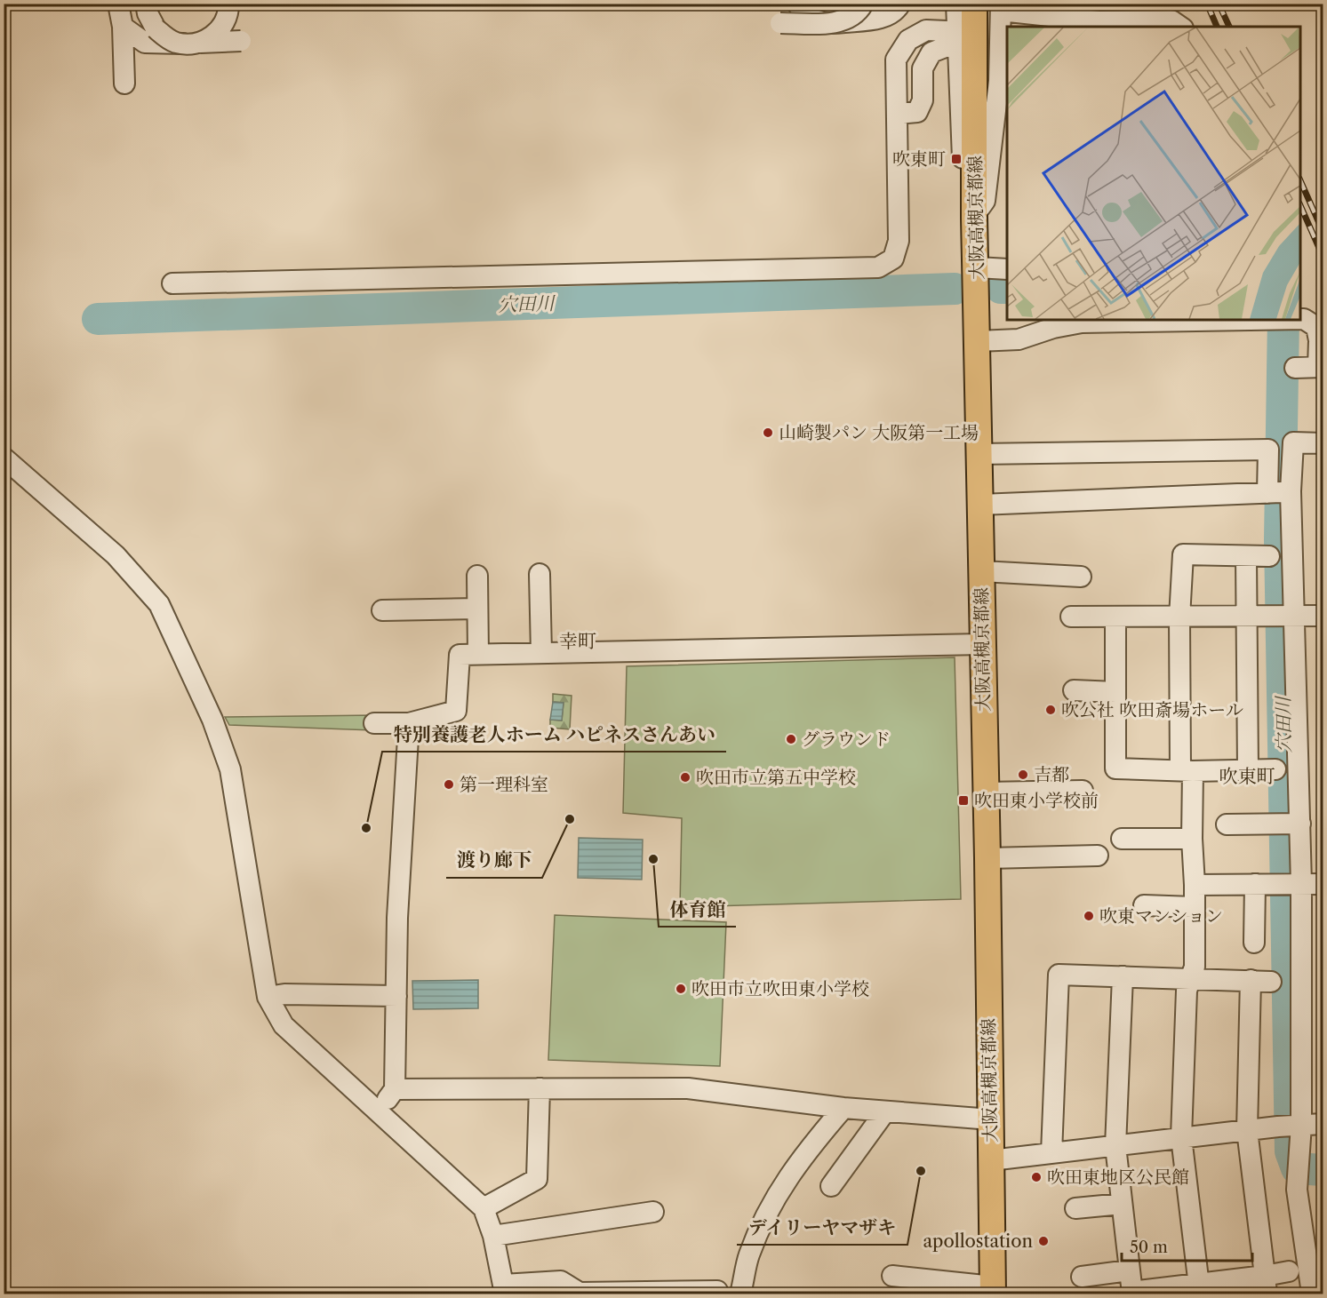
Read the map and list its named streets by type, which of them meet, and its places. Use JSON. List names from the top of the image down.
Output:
{
  "streets": {
    "main road": ["大阪高槻京都線"]
  },
  "districts": ["幸町", "吹東町"],
  "water": ["穴田川"],
  "places": {
    "transit": ["吹東町", "吹田東小学校前"],
    "other": [
      "山崎製パン 大阪第一工場",
      "吹公社 吹田斎場ホール",
      "グラウンド",
      "吉都",
      "吹田市立第五中学校",
      "第一理科室",
      "渡り廊下",
      "特別養護老人ホーム ハピネスさんあい",
      "体育館",
      "吹東マンション",
      "吹田市立吹田東小学校",
      "デイリーヤマザキ",
      "吹田東地区公民館",
      "apollostation"
    ]
  },
  "scale_bar": "50 m"
}
